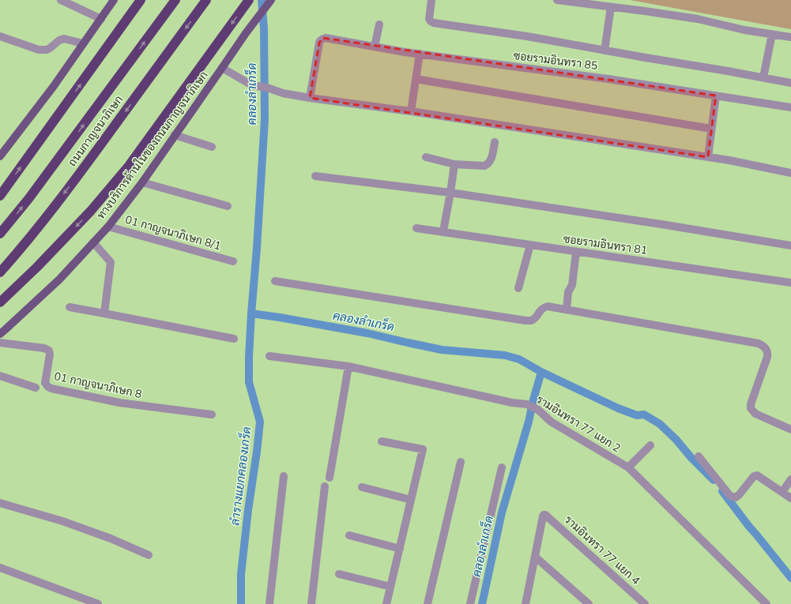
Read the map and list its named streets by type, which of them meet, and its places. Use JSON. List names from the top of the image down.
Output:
{
  "streets": {
    "highway": ["ถนนกาญจนาภิเษก"],
    "main road": ["ทางบริการด้านในของถนนกาญจนาภิเษก"],
    "street": [
      "ซอยรามอินทรา 85",
      "01 กาญจนาภิเษก 8/1",
      "ซอยรามอินทรา 81",
      "01 กาญจนาภิเษก 8",
      "รามอินทรา 77 แยก 2",
      "รามอินทรา 77 แยก 4"
    ]
  },
  "crossings": [
    ["ทางบริการด้านในของถนนกาญจนาภิเษก", "01 กาญจนาภิเษก 8/1"]
  ],
  "water": ["คลองลำเกร็ด", "ลำรางแยกคลองเกร็ด"]
}
